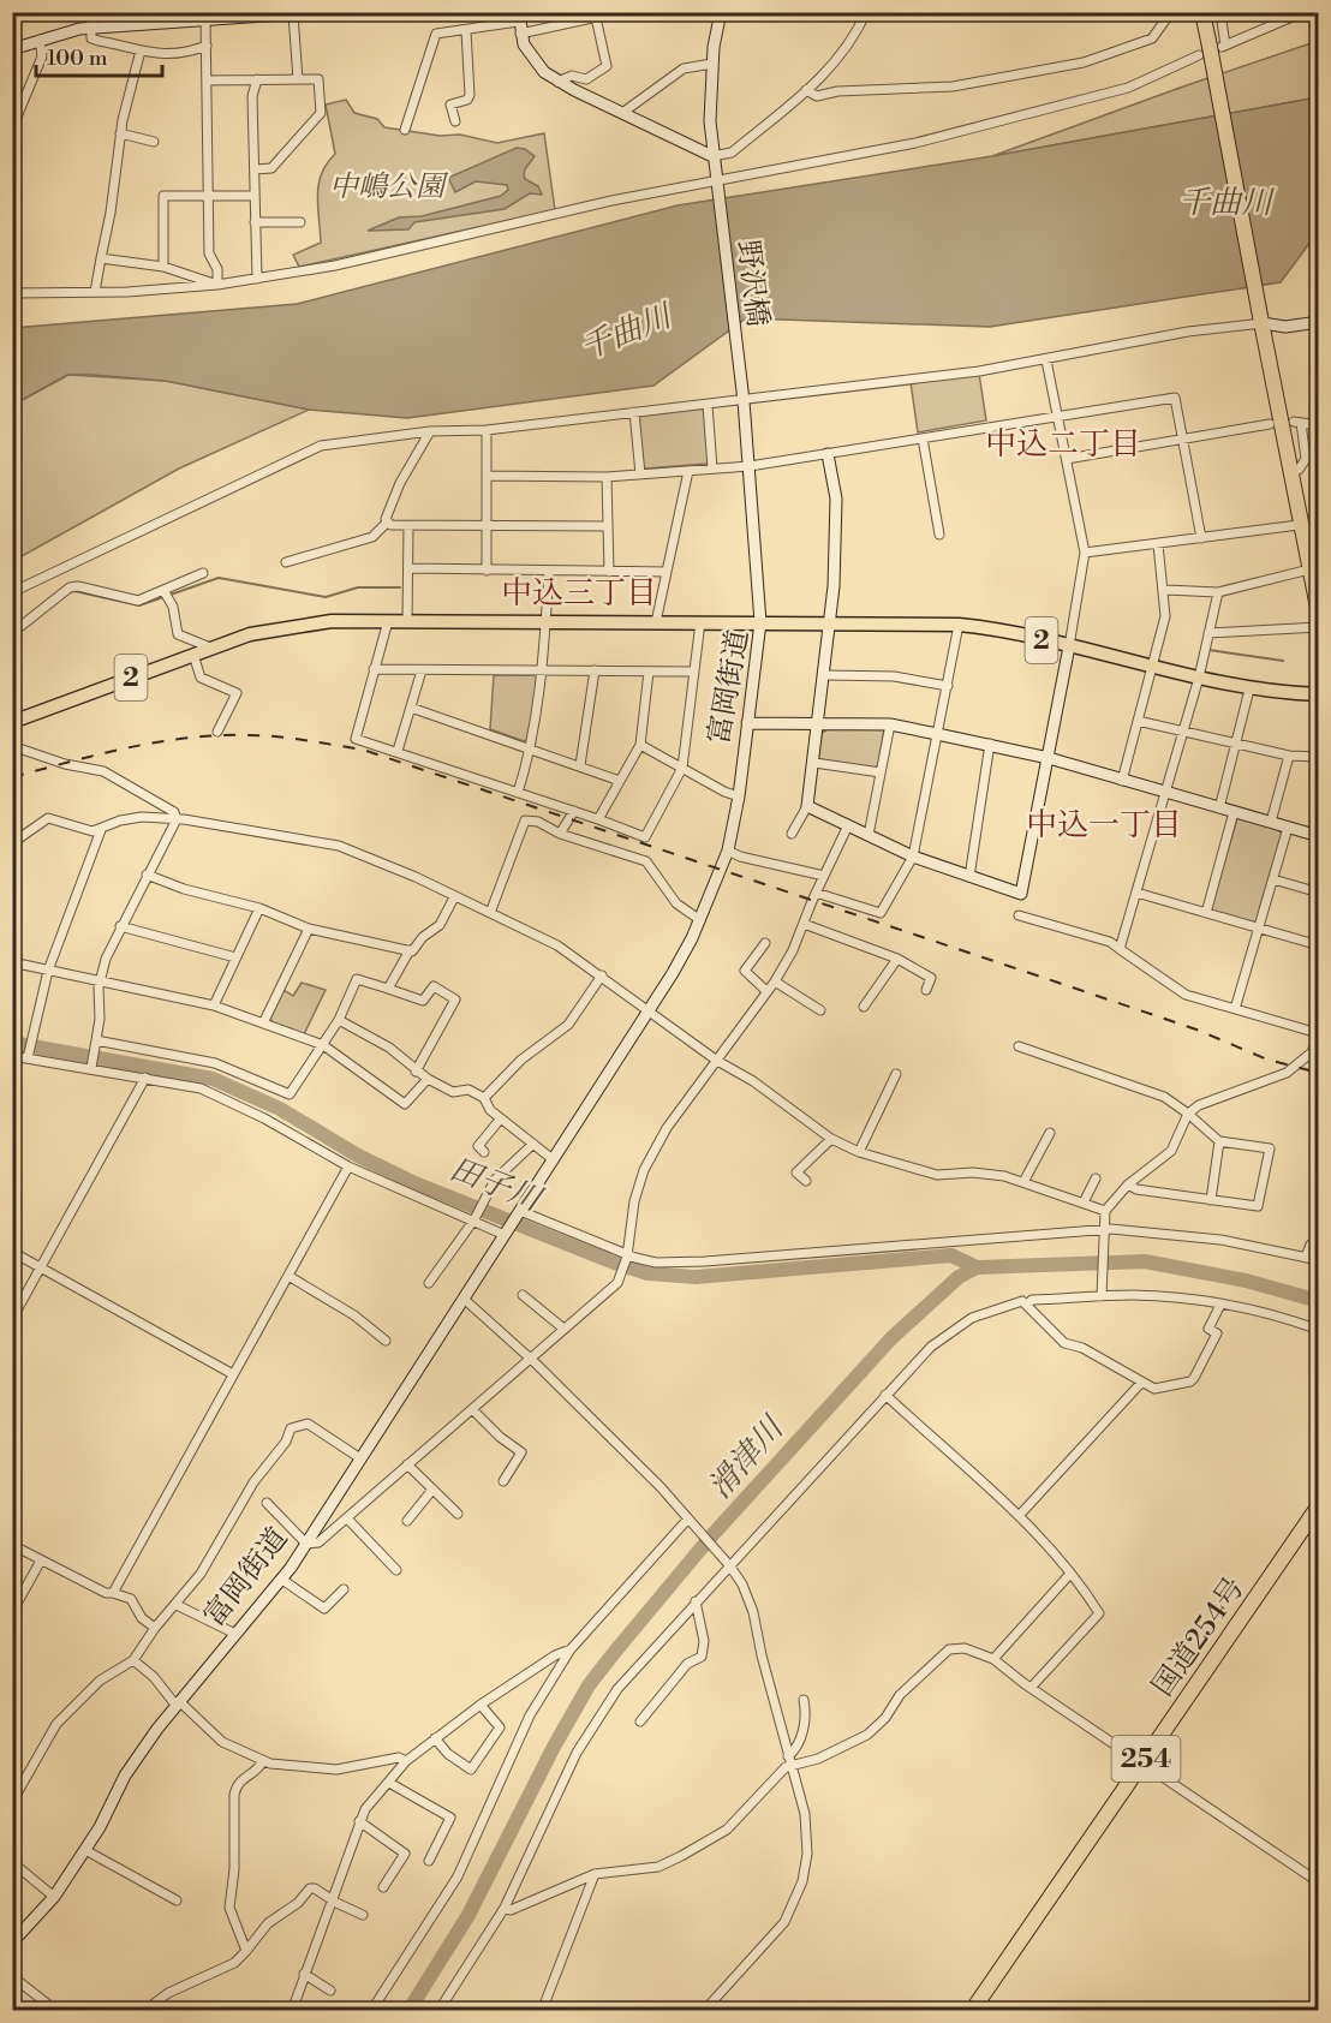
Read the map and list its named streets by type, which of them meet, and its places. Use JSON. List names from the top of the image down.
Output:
{
  "streets": {
    "highway": ["国道254号", "254"],
    "main road": ["野沢橋", "2", "富岡街道"]
  },
  "crossings": [
    ["野沢橋", "2"],
    ["野沢橋", "富岡街道"],
    ["2", "富岡街道"]
  ],
  "districts": ["中込二丁目", "中込三丁目", "中込一丁目"],
  "water": ["千曲川", "田子川", "滑津川"],
  "parks": ["中嶋公園"],
  "scale_bar": "100 m"
}
